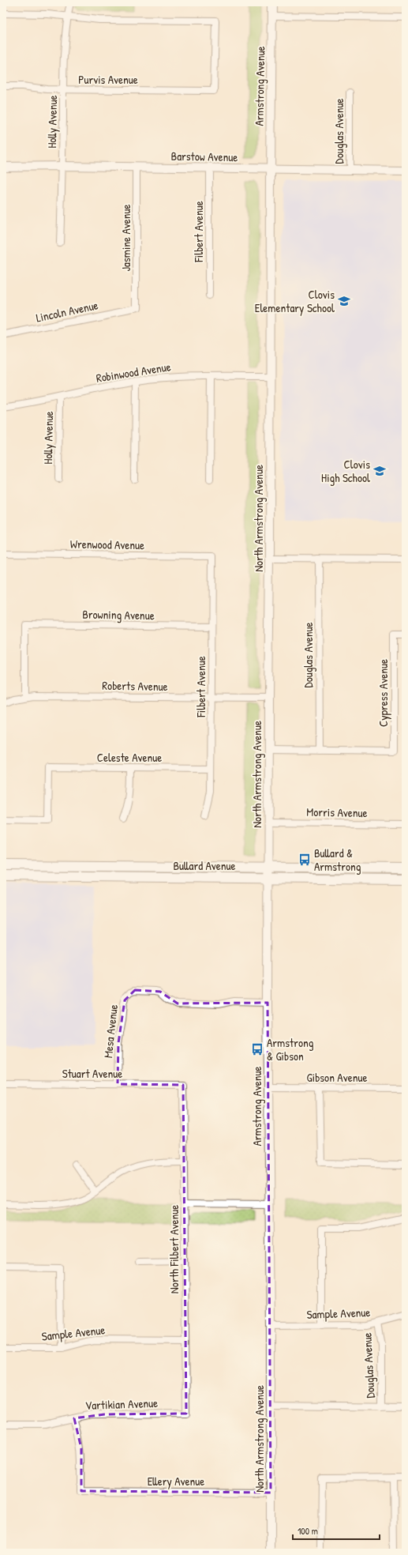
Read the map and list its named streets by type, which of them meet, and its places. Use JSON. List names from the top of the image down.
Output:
{
  "streets": {
    "main road": ["Bullard Avenue"],
    "street": [
      "Purvis Avenue",
      "Armstrong Avenue",
      "Holly Avenue",
      "Douglas Avenue",
      "Barstow Avenue",
      "Filbert Avenue",
      "Jasmine Avenue",
      "Lincoln Avenue",
      "Robinwood Avenue",
      "North Armstrong Avenue",
      "Wrenwood Avenue",
      "Browning Avenue",
      "Roberts Avenue",
      "Cypress Avenue",
      "Celeste Avenue",
      "Morris Avenue",
      "Mesa Avenue",
      "Stuart Avenue",
      "Gibson Avenue",
      "North Filbert Avenue",
      "Sample Avenue",
      "Vartikian Avenue",
      "Ellery Avenue"
    ]
  },
  "crossings": [
    ["Purvis Avenue", "Holly Avenue"],
    ["Armstrong Avenue", "Barstow Avenue"],
    ["Armstrong Avenue", "North Armstrong Avenue"],
    ["Armstrong Avenue", "Bullard Avenue"],
    ["Armstrong Avenue", "Mesa Avenue"],
    ["Armstrong Avenue", "Gibson Avenue"],
    ["Armstrong Avenue", "Sample Avenue"],
    ["Holly Avenue", "Barstow Avenue"],
    ["Holly Avenue", "Robinwood Avenue"],
    ["Douglas Avenue", "Barstow Avenue"],
    ["Douglas Avenue", "Cypress Avenue"],
    ["Douglas Avenue", "Sample Avenue"],
    ["Barstow Avenue", "Filbert Avenue"],
    ["Barstow Avenue", "Jasmine Avenue"],
    ["Barstow Avenue", "North Armstrong Avenue"],
    ["Filbert Avenue", "Wrenwood Avenue"],
    ["Filbert Avenue", "Browning Avenue"],
    ["Filbert Avenue", "Roberts Avenue"],
    ["Filbert Avenue", "Celeste Avenue"],
    ["Jasmine Avenue", "Lincoln Avenue"],
    ["Robinwood Avenue", "North Armstrong Avenue"],
    ["North Armstrong Avenue", "Roberts Avenue"],
    ["North Armstrong Avenue", "Morris Avenue"],
    ["North Armstrong Avenue", "Bullard Avenue"],
    ["North Armstrong Avenue", "Sample Avenue"],
    ["North Armstrong Avenue", "Ellery Avenue"],
    ["Browning Avenue", "Roberts Avenue"],
    ["Mesa Avenue", "Stuart Avenue"],
    ["Stuart Avenue", "North Filbert Avenue"],
    ["North Filbert Avenue", "Sample Avenue"],
    ["North Filbert Avenue", "Vartikian Avenue"],
    ["Vartikian Avenue", "Ellery Avenue"]
  ],
  "places": {
    "school or university": ["Clovis Elementary School", "Clovis High School"],
    "bus stop": ["Bullard & Armstrong", "Armstrong & Gibson"]
  },
  "scale_bar": "100 m"
}
